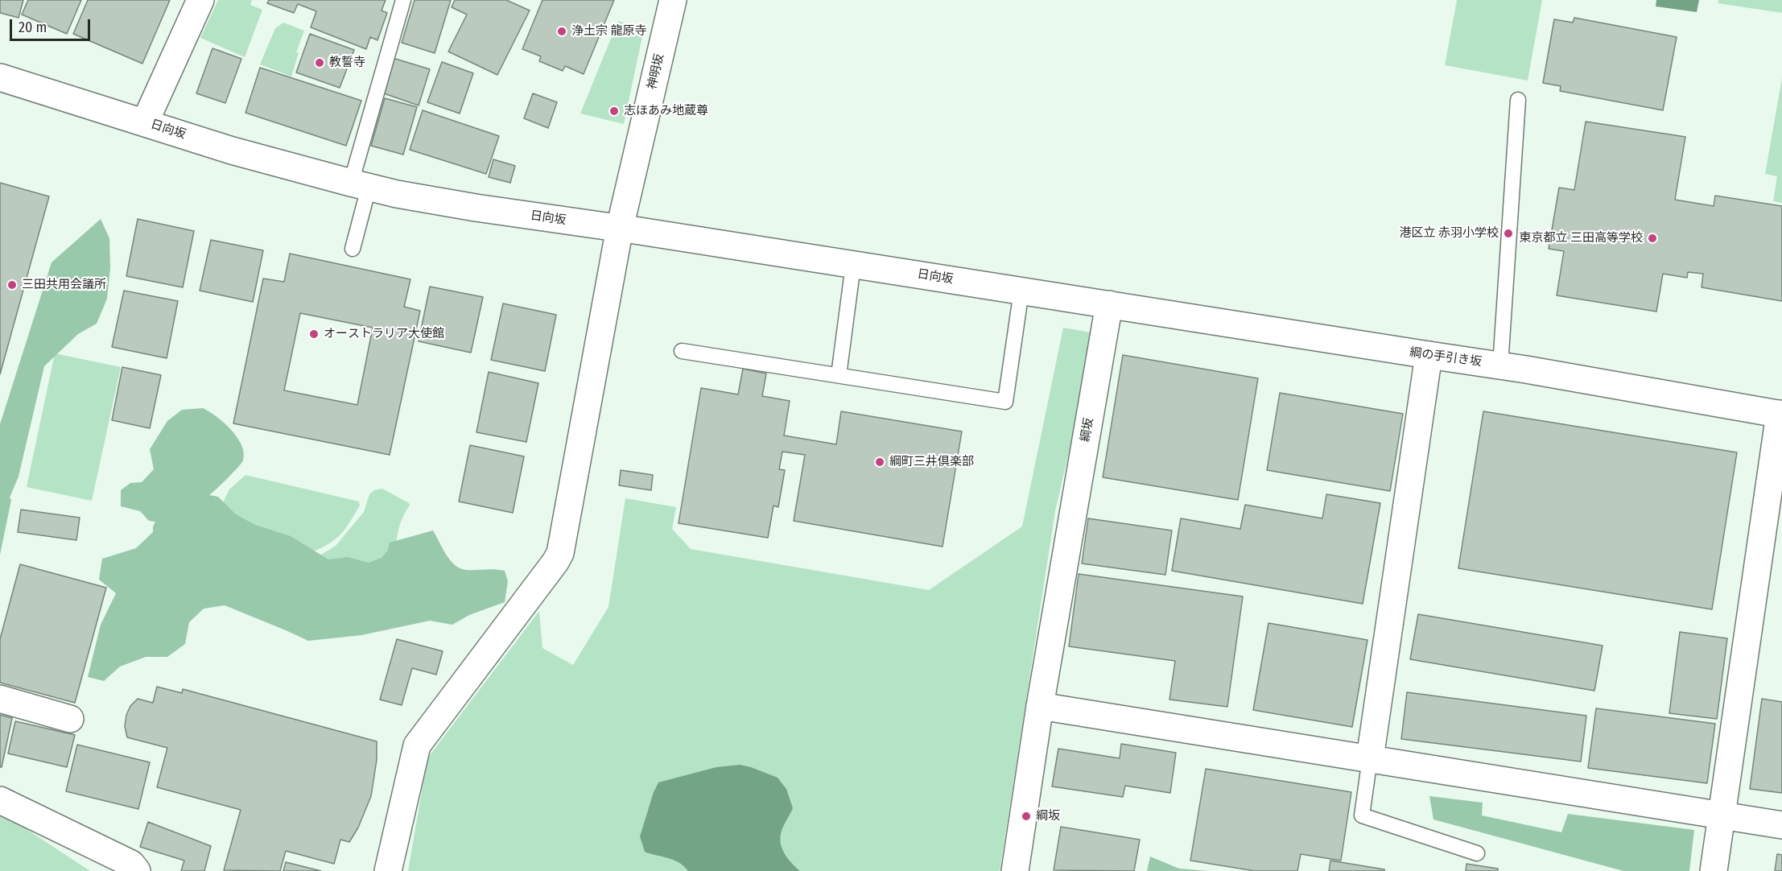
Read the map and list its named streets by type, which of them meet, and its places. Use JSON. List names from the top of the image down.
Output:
{
  "streets": {
    "street": [
      "神明坂",
      "日向坂",
      "綱の手引き坂",
      "綱坂"
    ]
  },
  "crossings": [
    ["神明坂", "日向坂"],
    ["日向坂", "綱の手引き坂"],
    ["日向坂", "綱坂"],
    ["綱の手引き坂", "綱坂"]
  ],
  "places": [
    "浄土宗 龍原寺",
    "教誓寺",
    "志ほあみ地蔵尊",
    "港区立 赤羽小学校",
    "東京都立 三田高等学校",
    "三田共用会議所",
    "オーストラリア大使館",
    "綱町三井倶楽部",
    "綱坂"
  ],
  "scale_bar": "20 m"
}
